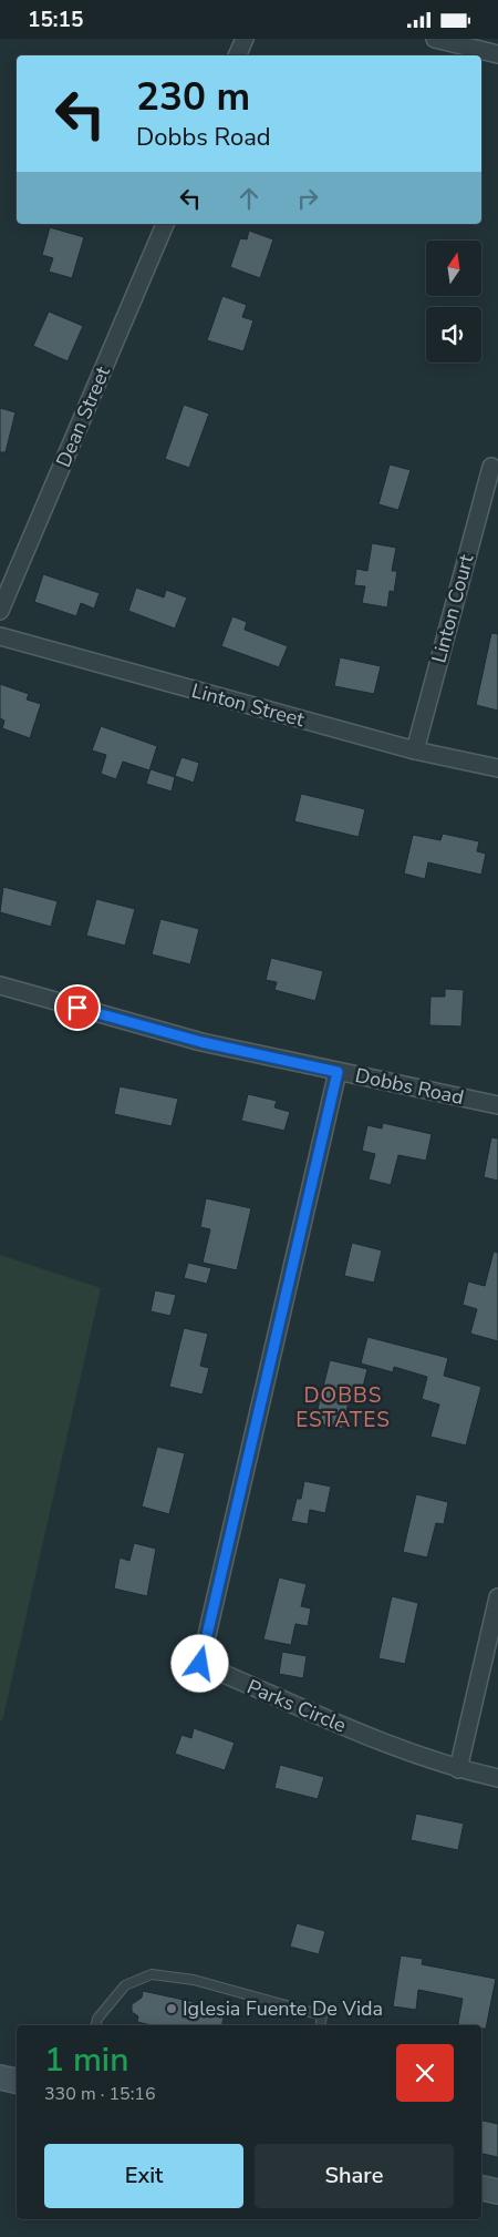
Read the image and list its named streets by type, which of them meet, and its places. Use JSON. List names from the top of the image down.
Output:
{
  "streets": {
    "street": [
      "Dean Street",
      "Linton Court",
      "Linton Street",
      "Dobbs Road",
      "Parks Circle"
    ]
  },
  "crossings": [
    ["Linton Court", "Linton Street"],
    ["Dobbs Road", "Parks Circle"]
  ],
  "districts": ["DOBBS ESTATES"],
  "places": ["Iglesia Fuente De Vida"],
  "north": "top",
  "page": {
    "status": "15:15",
    "turn": ["230 m", "Dobbs Road"],
    "heading": ["1 min", "330 m · 15:16"],
    "buttons": ["Exit", "Share"]
  }
}
